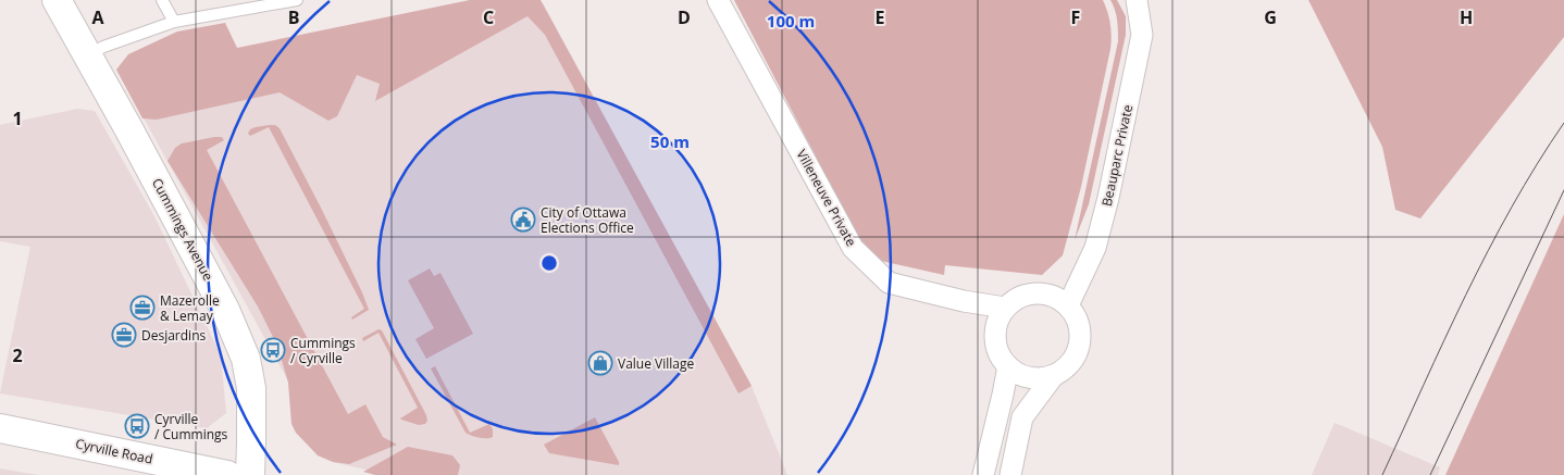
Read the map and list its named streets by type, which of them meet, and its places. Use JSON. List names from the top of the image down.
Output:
{
  "streets": {
    "main road": ["Cummings Avenue", "Cyrville Road"],
    "street": ["Beauparc Private", "Villeneuve Private"]
  },
  "crossings": [
    ["Beauparc Private", "Villeneuve Private"]
  ],
  "places": {
    "public building": ["City of Ottawa Elections Office"],
    "office": ["Mazerolle & Lemay", "Desjardins"],
    "bus stop": ["Cummings / Cyrville", "Cyrville / Cummings"],
    "shop": ["Value Village"]
  },
  "grid": {
    "columns": [
      "A",
      "B",
      "C",
      "D",
      "E",
      "F",
      "G",
      "H"
    ],
    "rows": ["1", "2"]
  },
  "rings": ["100 m", "50 m"]
}
